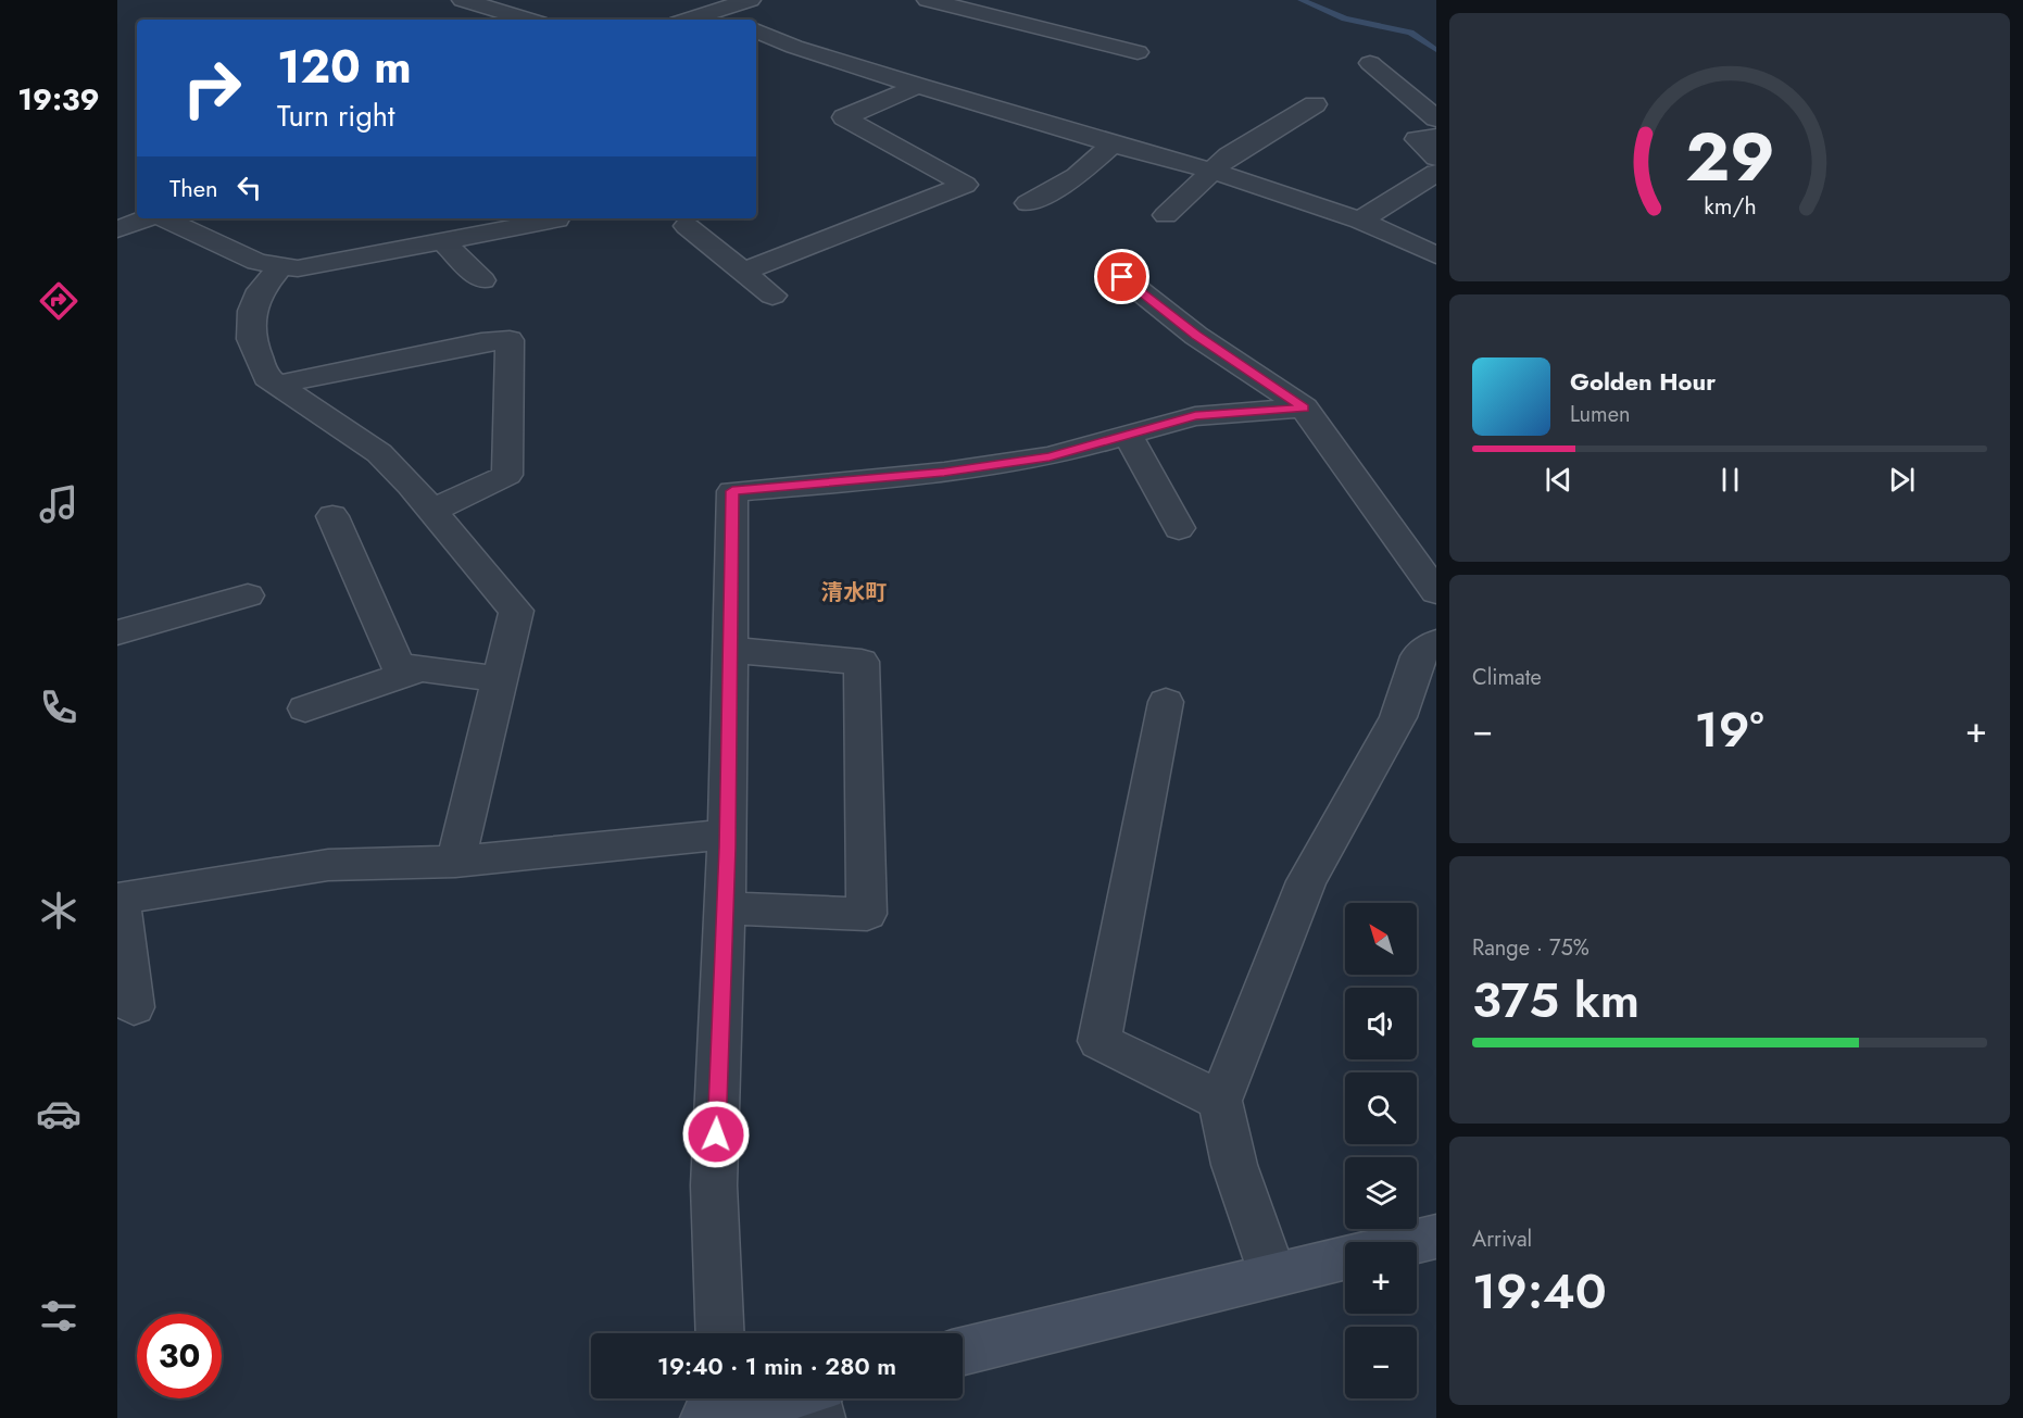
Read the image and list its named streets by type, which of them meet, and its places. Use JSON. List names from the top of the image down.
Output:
{
  "districts": ["清水町"],
  "north": "top left",
  "page": {
    "tabs": "19:39",
    "turn": ["120 m", "Turn right"],
    "then": "Then",
    "song": ["Golden Hour", "Lumen"],
    "tile": [
      "Climate",
      ["Range · 75%", "375 km"],
      ["Arrival", "19:40"]
    ],
    "heat": ["−", "19°", "+"],
    "map_buttons": ["+", "−"],
    "limit": "30",
    "trip": "19:40 · 1 min · 280 m",
    "gauge": ["29", "km/h"]
  }
}
